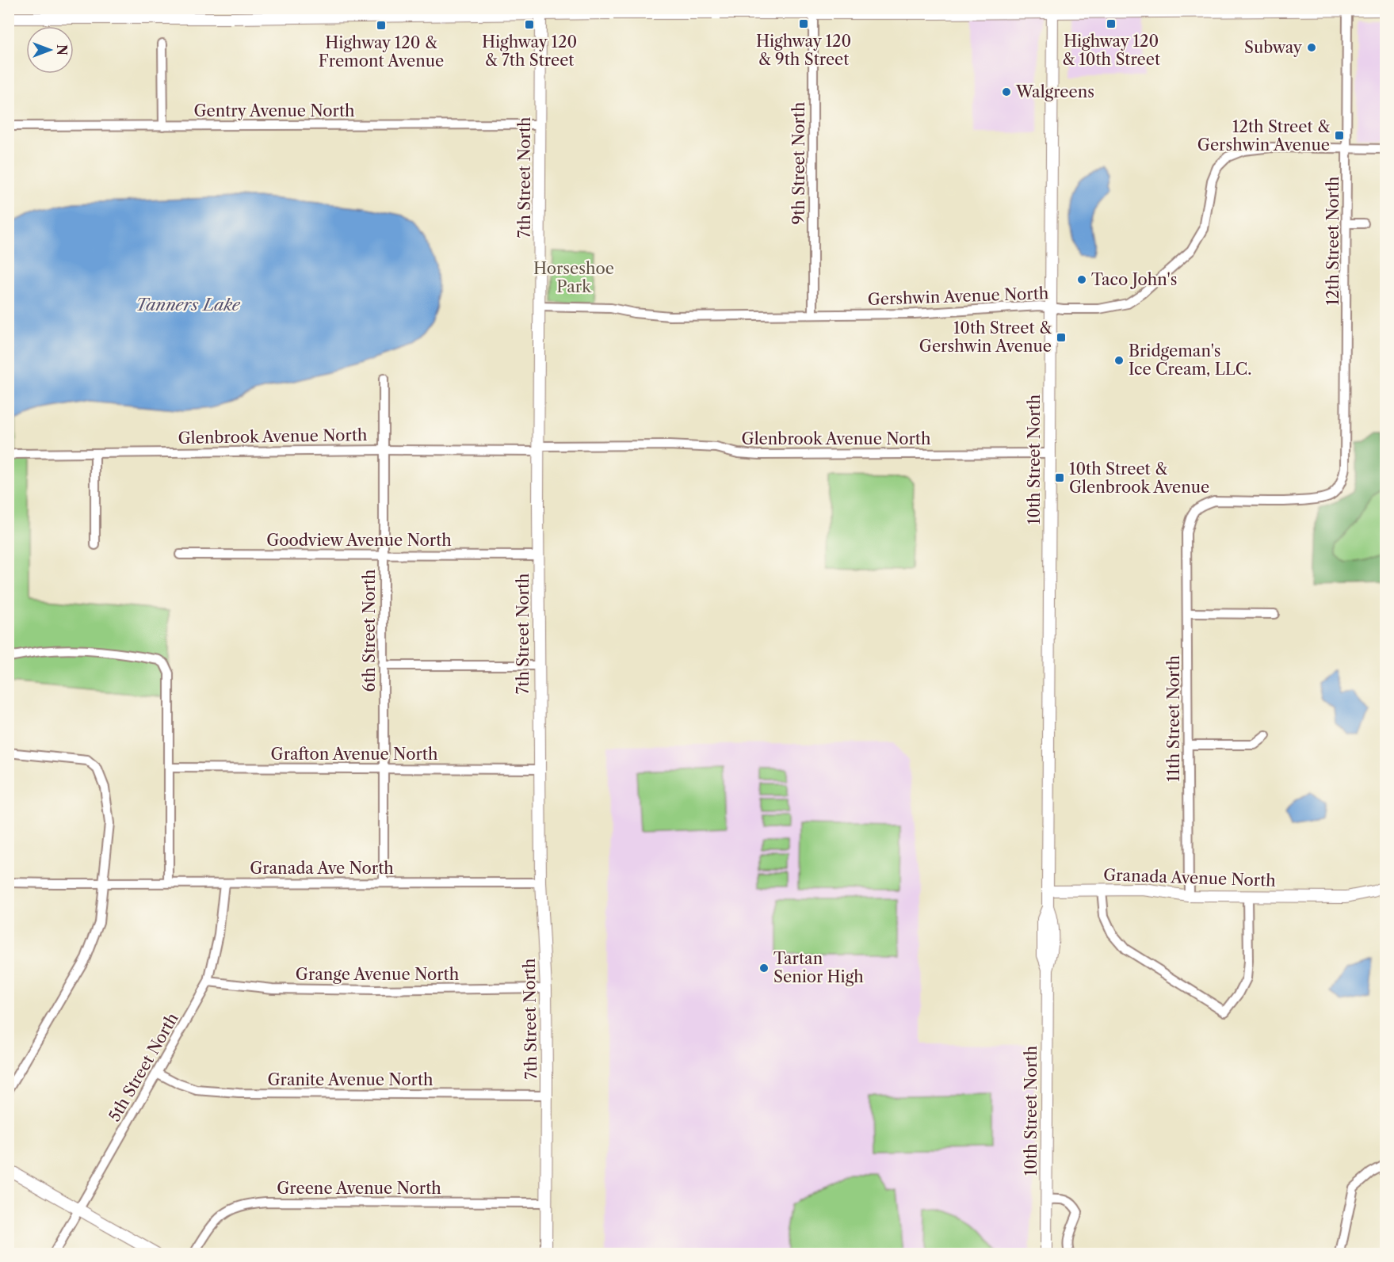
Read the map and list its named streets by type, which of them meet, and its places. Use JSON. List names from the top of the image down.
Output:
{
  "streets": {
    "main road": ["7th Street North", "10th Street North", "Granada Avenue North"],
    "street": [
      "Gentry Avenue North",
      "9th Street North",
      "12th Street North",
      "Gershwin Avenue North",
      "Glenbrook Avenue North",
      "Goodview Avenue North",
      "6th Street North",
      "11th Street North",
      "Grafton Avenue North",
      "Granada Ave North",
      "Grange Avenue North",
      "5th Street North",
      "Granite Avenue North",
      "Greene Avenue North"
    ]
  },
  "crossings": [
    ["Gentry Avenue North", "7th Street North"],
    ["9th Street North", "Gershwin Avenue North"],
    ["7th Street North", "Gershwin Avenue North"],
    ["7th Street North", "Glenbrook Avenue North"],
    ["7th Street North", "Goodview Avenue North"],
    ["7th Street North", "Grafton Avenue North"],
    ["7th Street North", "Granada Ave North"],
    ["7th Street North", "Grange Avenue North"],
    ["7th Street North", "Granite Avenue North"],
    ["7th Street North", "Greene Avenue North"],
    ["12th Street North", "Gershwin Avenue North"],
    ["12th Street North", "11th Street North"],
    ["Gershwin Avenue North", "10th Street North"],
    ["Glenbrook Avenue North", "10th Street North"],
    ["Glenbrook Avenue North", "6th Street North"],
    ["10th Street North", "Granada Avenue North"],
    ["Goodview Avenue North", "6th Street North"],
    ["6th Street North", "Grafton Avenue North"],
    ["6th Street North", "Granada Ave North"],
    ["11th Street North", "Granada Avenue North"],
    ["Granada Ave North", "5th Street North"],
    ["Grange Avenue North", "5th Street North"],
    ["5th Street North", "Granite Avenue North"]
  ],
  "water": ["Tanners Lake"],
  "parks": ["Horseshoe Park"],
  "places": {
    "transit": [
      "Highway 120 & 9th Street",
      "Highway 120 & 10th Street",
      "Highway 120 & 7th Street",
      "Highway 120 & Fremont Avenue",
      "12th Street & Gershwin Avenue",
      "10th Street & Gershwin Avenue",
      "10th Street & Glenbrook Avenue"
    ],
    "other": [
      "Subway",
      "Walgreens",
      "Taco John's",
      "Bridgeman's Ice Cream, LLC.",
      "Tartan Senior High"
    ]
  },
  "north": "right"
}
